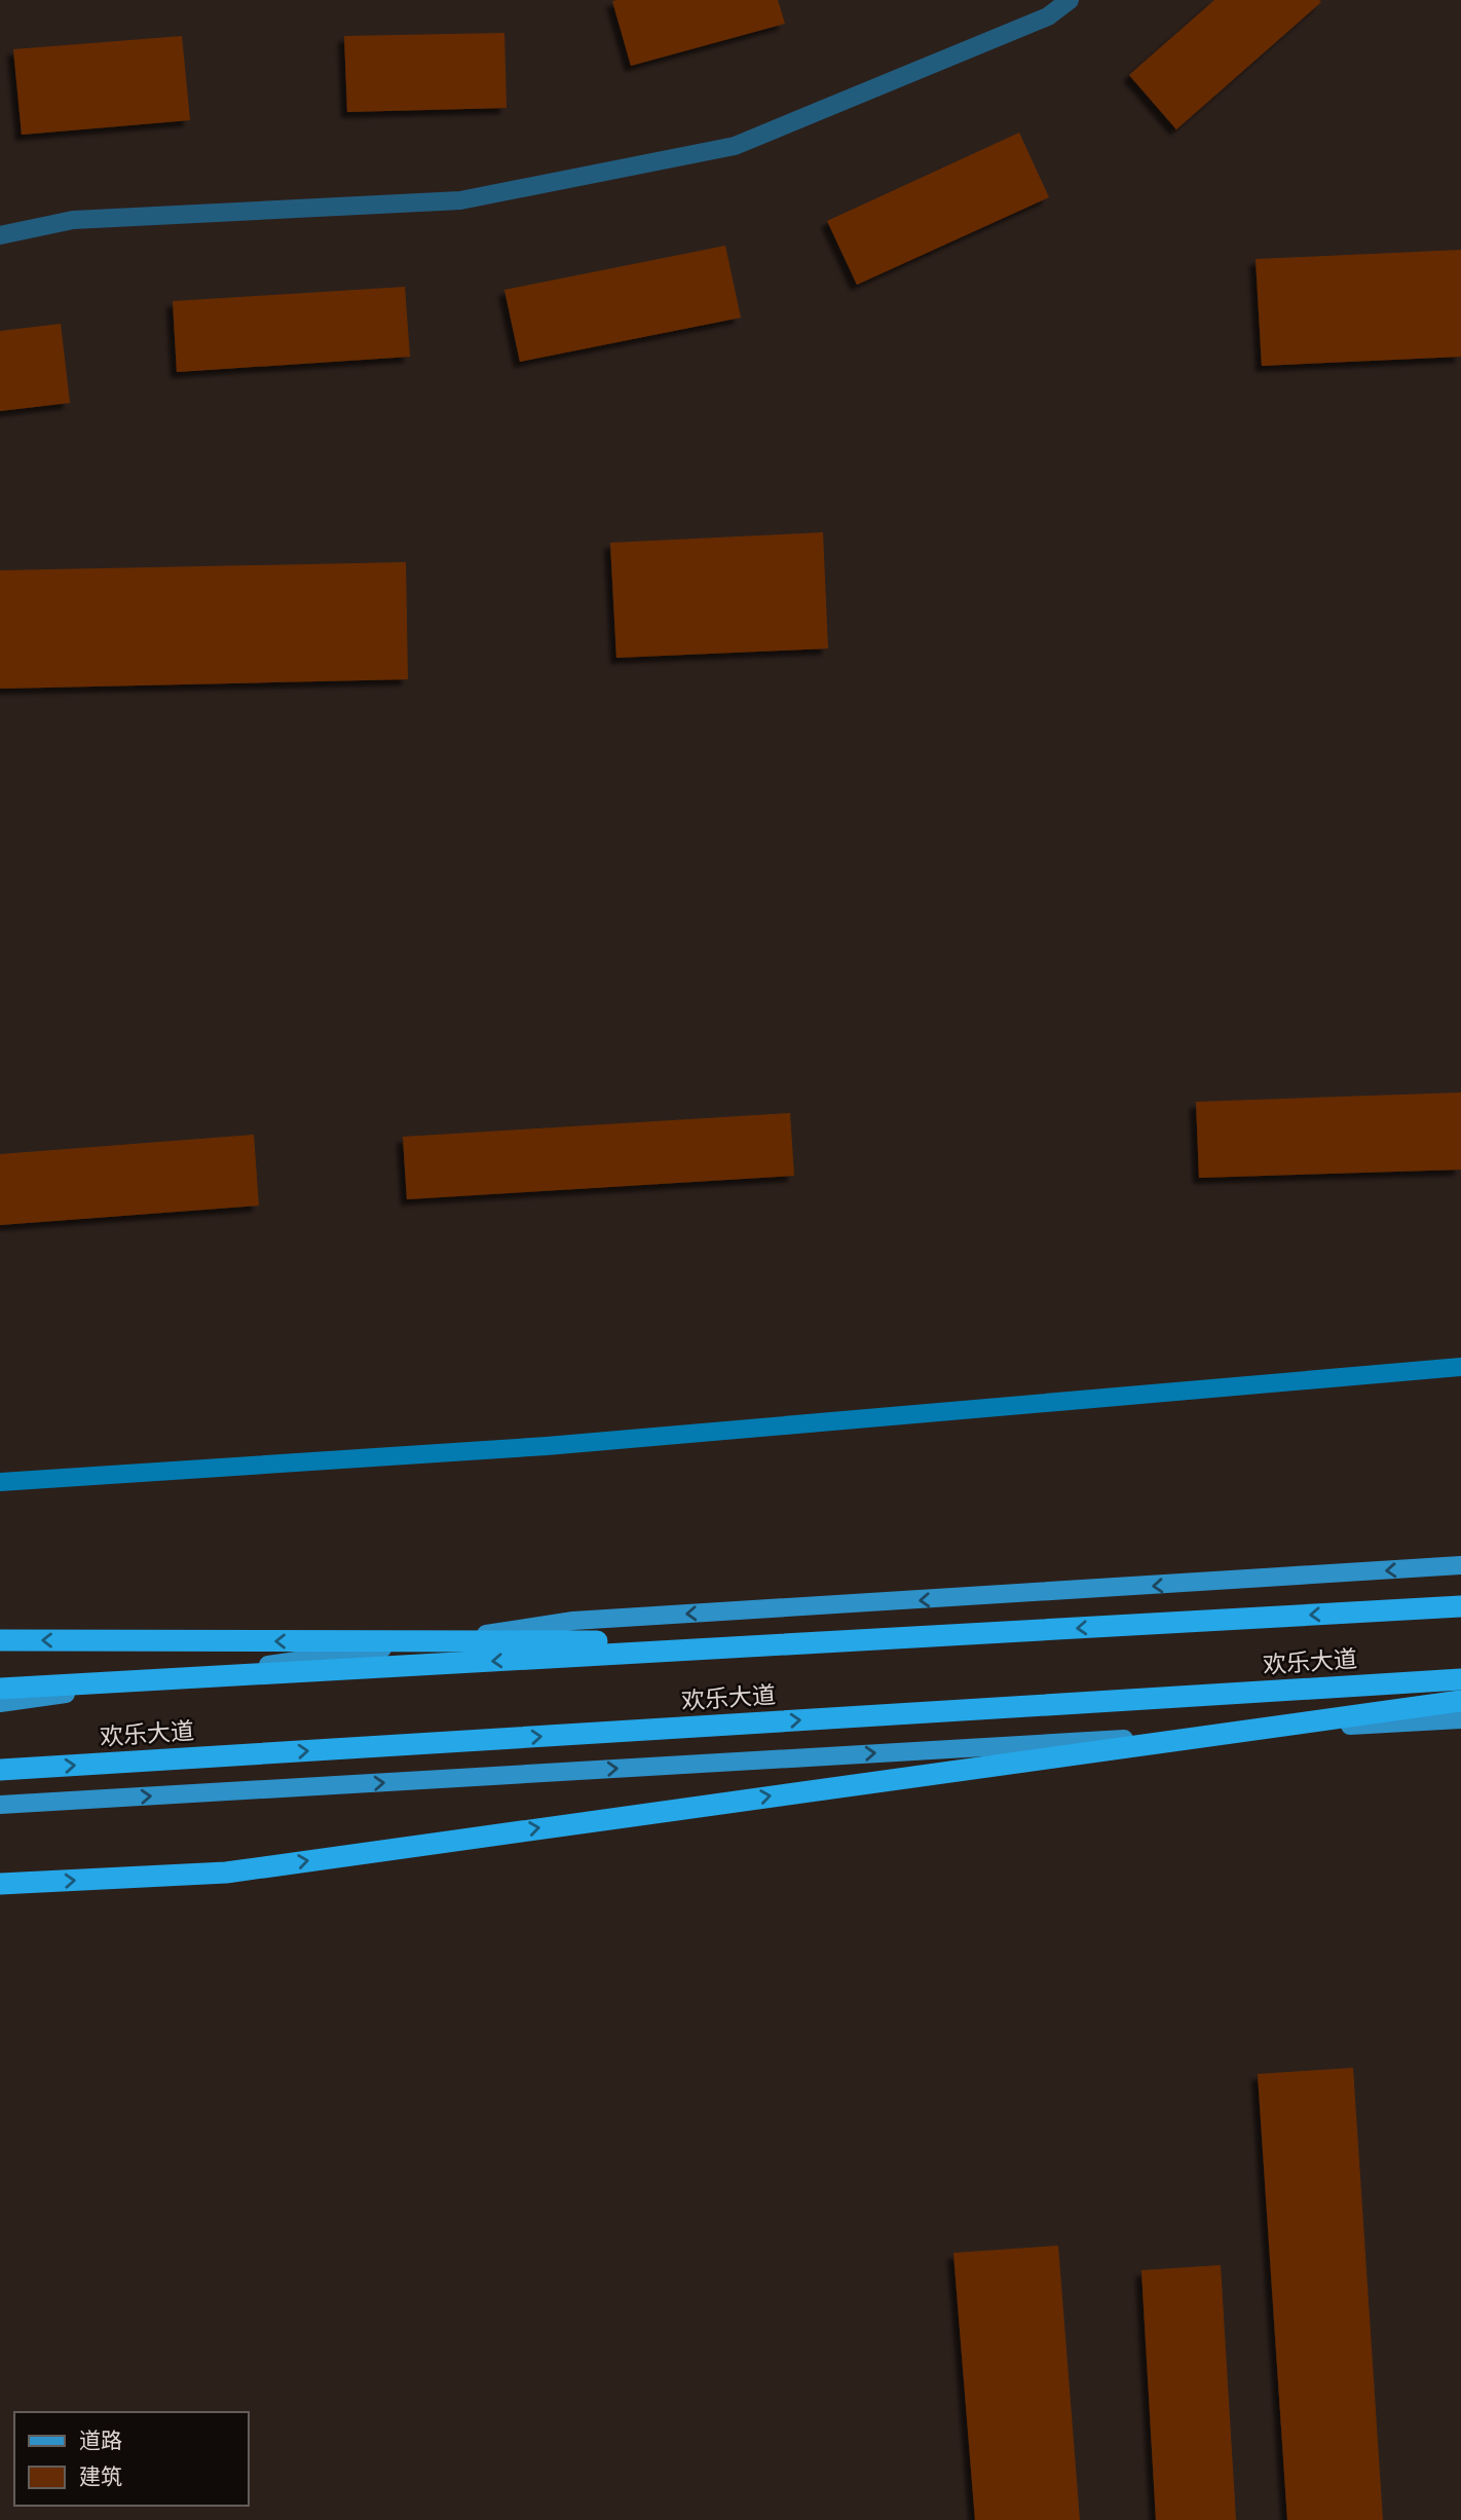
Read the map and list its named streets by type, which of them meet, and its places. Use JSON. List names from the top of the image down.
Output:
{
  "streets": {
    "highway": ["欢乐大道"]
  },
  "legend": ["道路", "建筑"]
}
